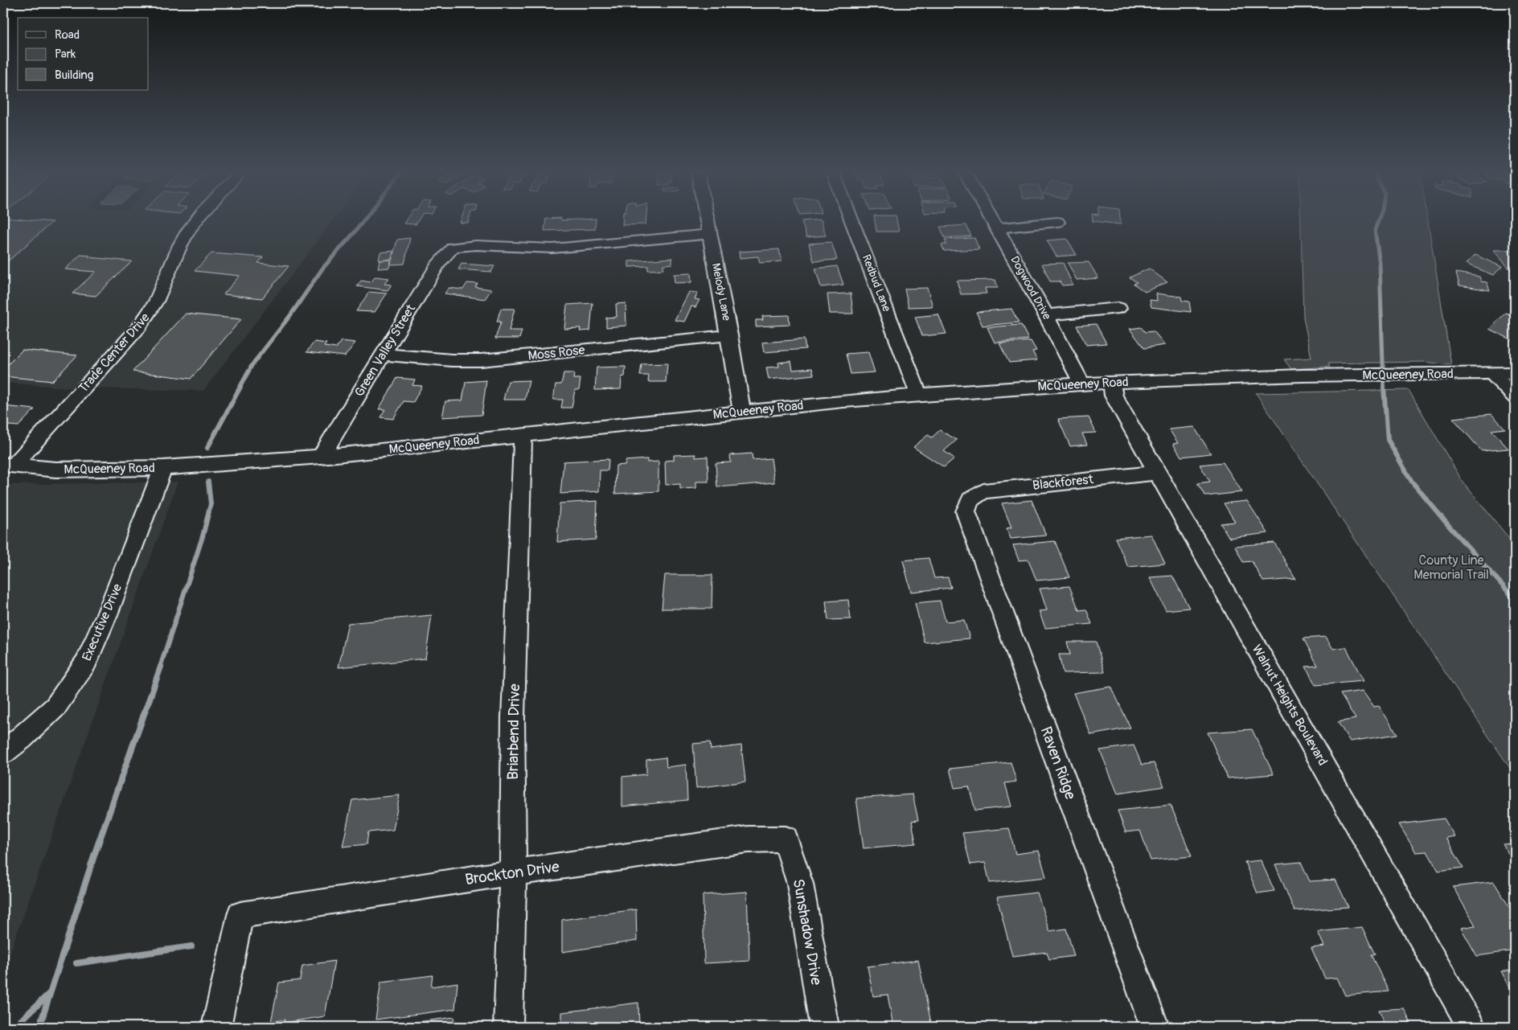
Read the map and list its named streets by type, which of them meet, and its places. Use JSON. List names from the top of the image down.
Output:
{
  "streets": {
    "street": [
      "Redbud Lane",
      "Dogwood Drive",
      "Melody Lane",
      "Green Valley Street",
      "Trade Center Drive",
      "Moss Rose",
      "McQueeney Road",
      "Blackforest",
      "Executive Drive",
      "Walnut Heights Boulevard",
      "Briarbend Drive",
      "Raven Ridge",
      "Brockton Drive",
      "Sunshadow Drive"
    ]
  },
  "crossings": [
    ["Redbud Lane", "McQueeney Road"],
    ["Dogwood Drive", "McQueeney Road"],
    ["Melody Lane", "Green Valley Street"],
    ["Melody Lane", "Moss Rose"],
    ["Melody Lane", "McQueeney Road"],
    ["Green Valley Street", "Moss Rose"],
    ["Green Valley Street", "McQueeney Road"],
    ["Trade Center Drive", "McQueeney Road"],
    ["McQueeney Road", "Executive Drive"],
    ["McQueeney Road", "Walnut Heights Boulevard"],
    ["McQueeney Road", "Briarbend Drive"],
    ["Blackforest", "Walnut Heights Boulevard"],
    ["Blackforest", "Raven Ridge"],
    ["Briarbend Drive", "Brockton Drive"],
    ["Brockton Drive", "Sunshadow Drive"]
  ],
  "parks": ["County Line Memorial Trail"],
  "legend": ["Road", "Park", "Building"]
}
